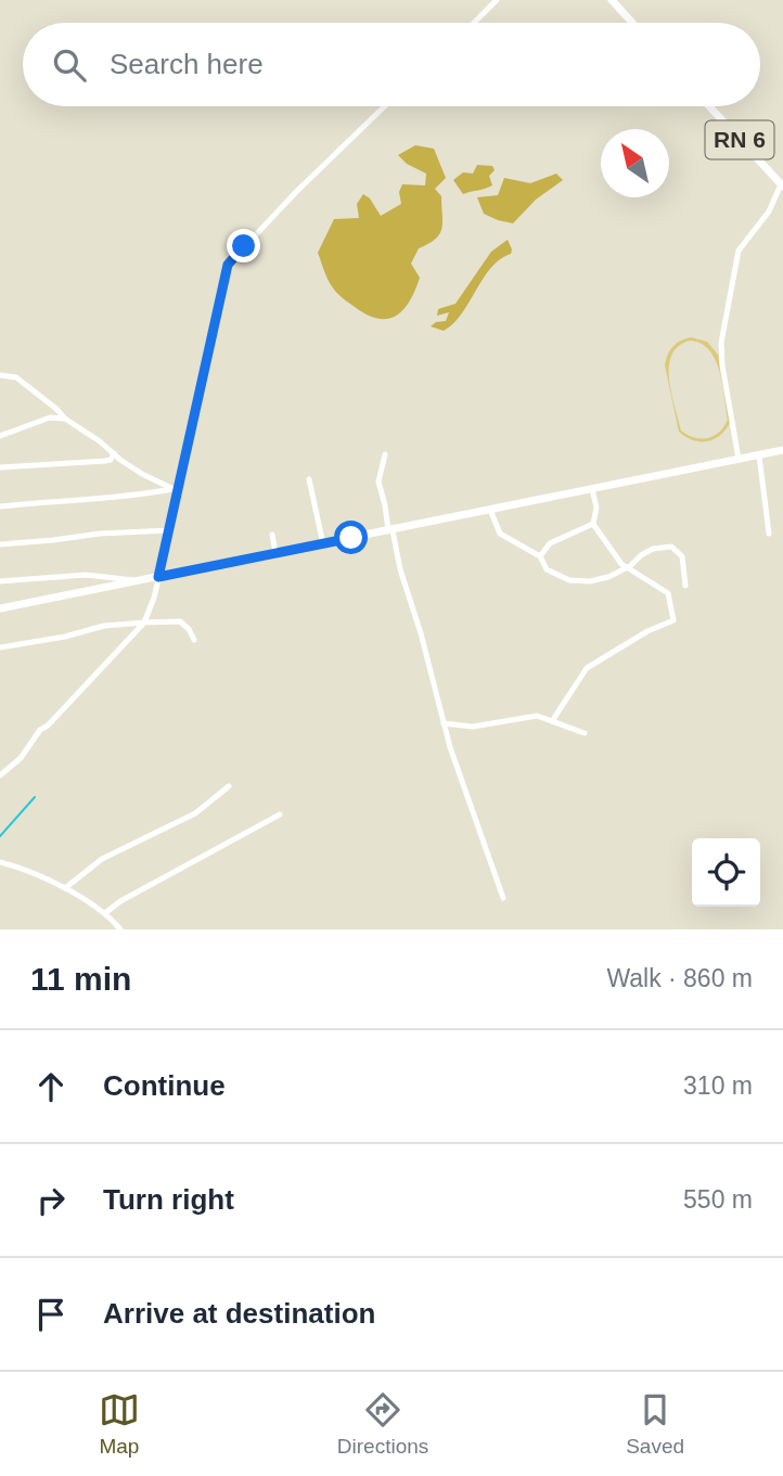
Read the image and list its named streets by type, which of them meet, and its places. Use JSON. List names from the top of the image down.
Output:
{
  "streets": {
    "main road": ["RN 6"]
  },
  "north": "top left",
  "page": {
    "search": "Search here",
    "heading": ["11 min", "Walk · 860 m"],
    "list": [
      ["Continue", "310 m"],
      ["Turn right", "550 m"],
      "Arrive at destination"
    ],
    "nav": ["Map", "Directions", "Saved"]
  }
}
